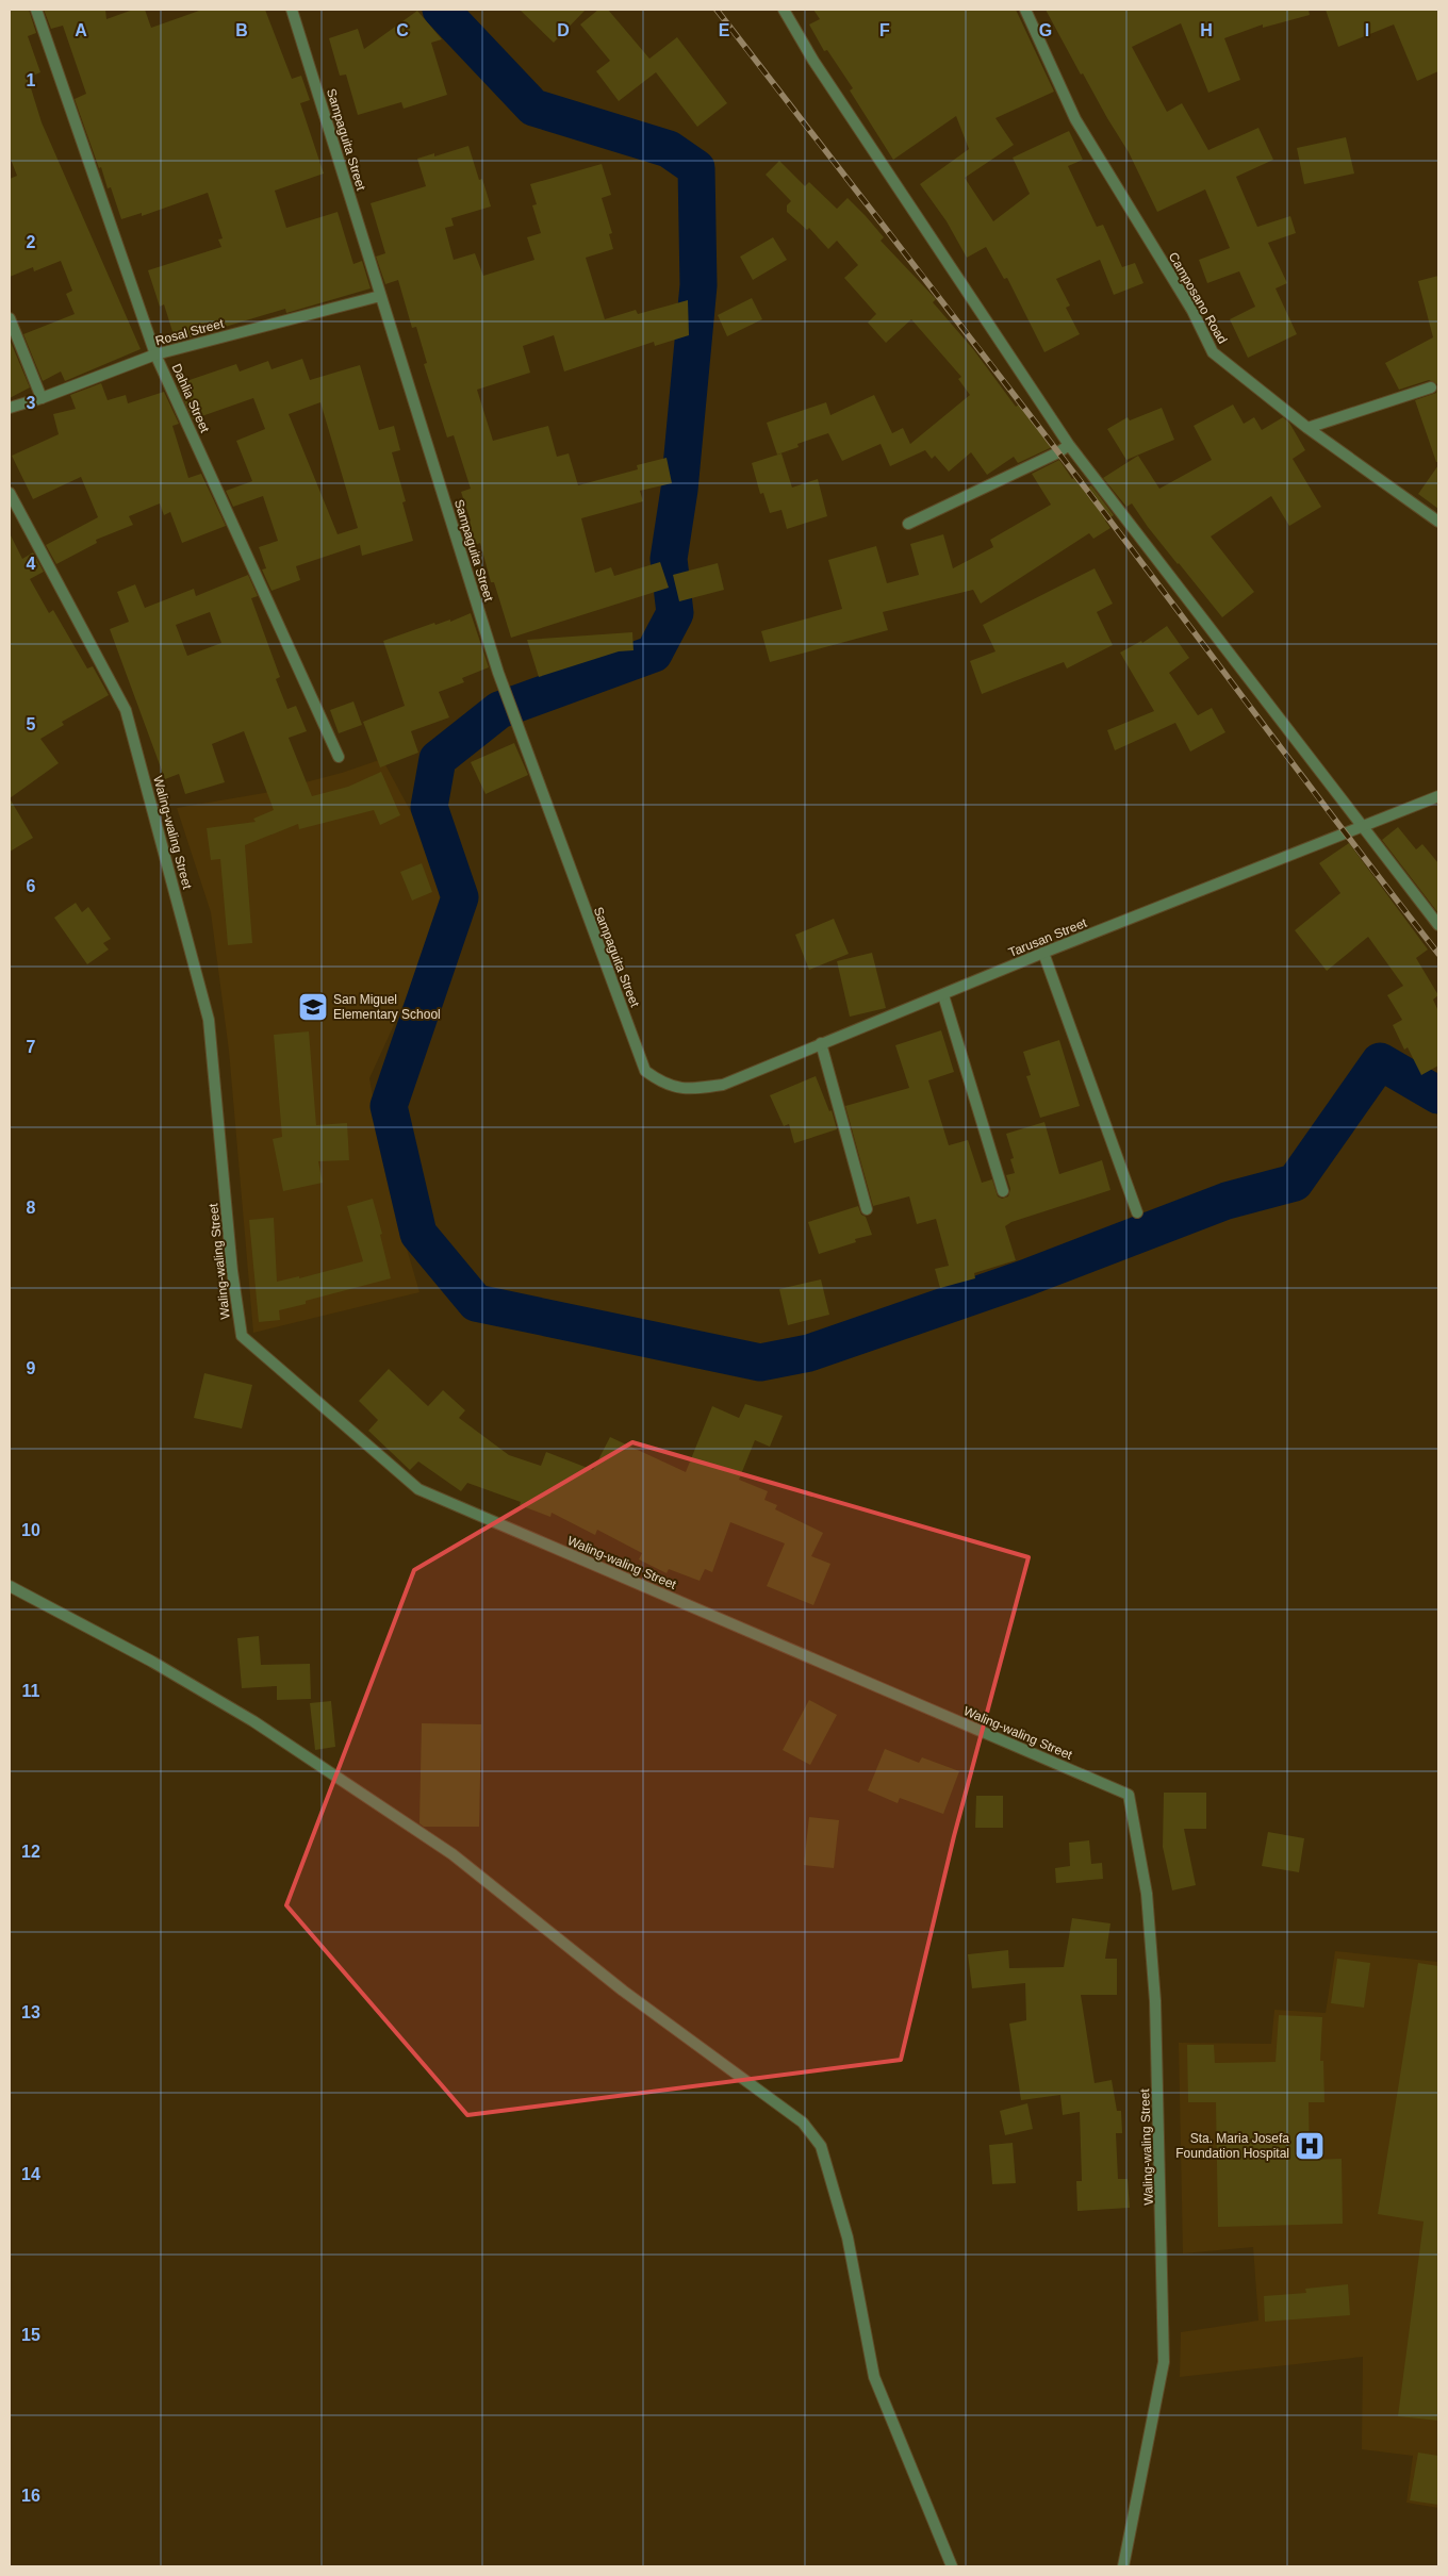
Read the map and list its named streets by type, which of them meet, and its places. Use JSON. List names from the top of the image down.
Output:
{
  "streets": {
    "street": [
      "Sampaguita Street",
      "Camposano Road",
      "Rosal Street",
      "Dahlia Street",
      "Waling-waling Street",
      "Tarusan Street"
    ]
  },
  "crossings": [
    ["Sampaguita Street", "Rosal Street"],
    ["Sampaguita Street", "Tarusan Street"],
    ["Rosal Street", "Dahlia Street"]
  ],
  "places": {
    "school or university": ["San Miguel Elementary School"],
    "hospital": ["Sta. Maria Josefa Foundation Hospital"]
  },
  "grid": {
    "columns": [
      "A",
      "B",
      "C",
      "D",
      "E",
      "F",
      "G",
      "H",
      "I"
    ],
    "rows": [
      "1",
      "2",
      "3",
      "4",
      "5",
      "6",
      "7",
      "8",
      "9",
      "10",
      "11",
      "12",
      "13",
      "14",
      "15",
      "16"
    ]
  }
}
